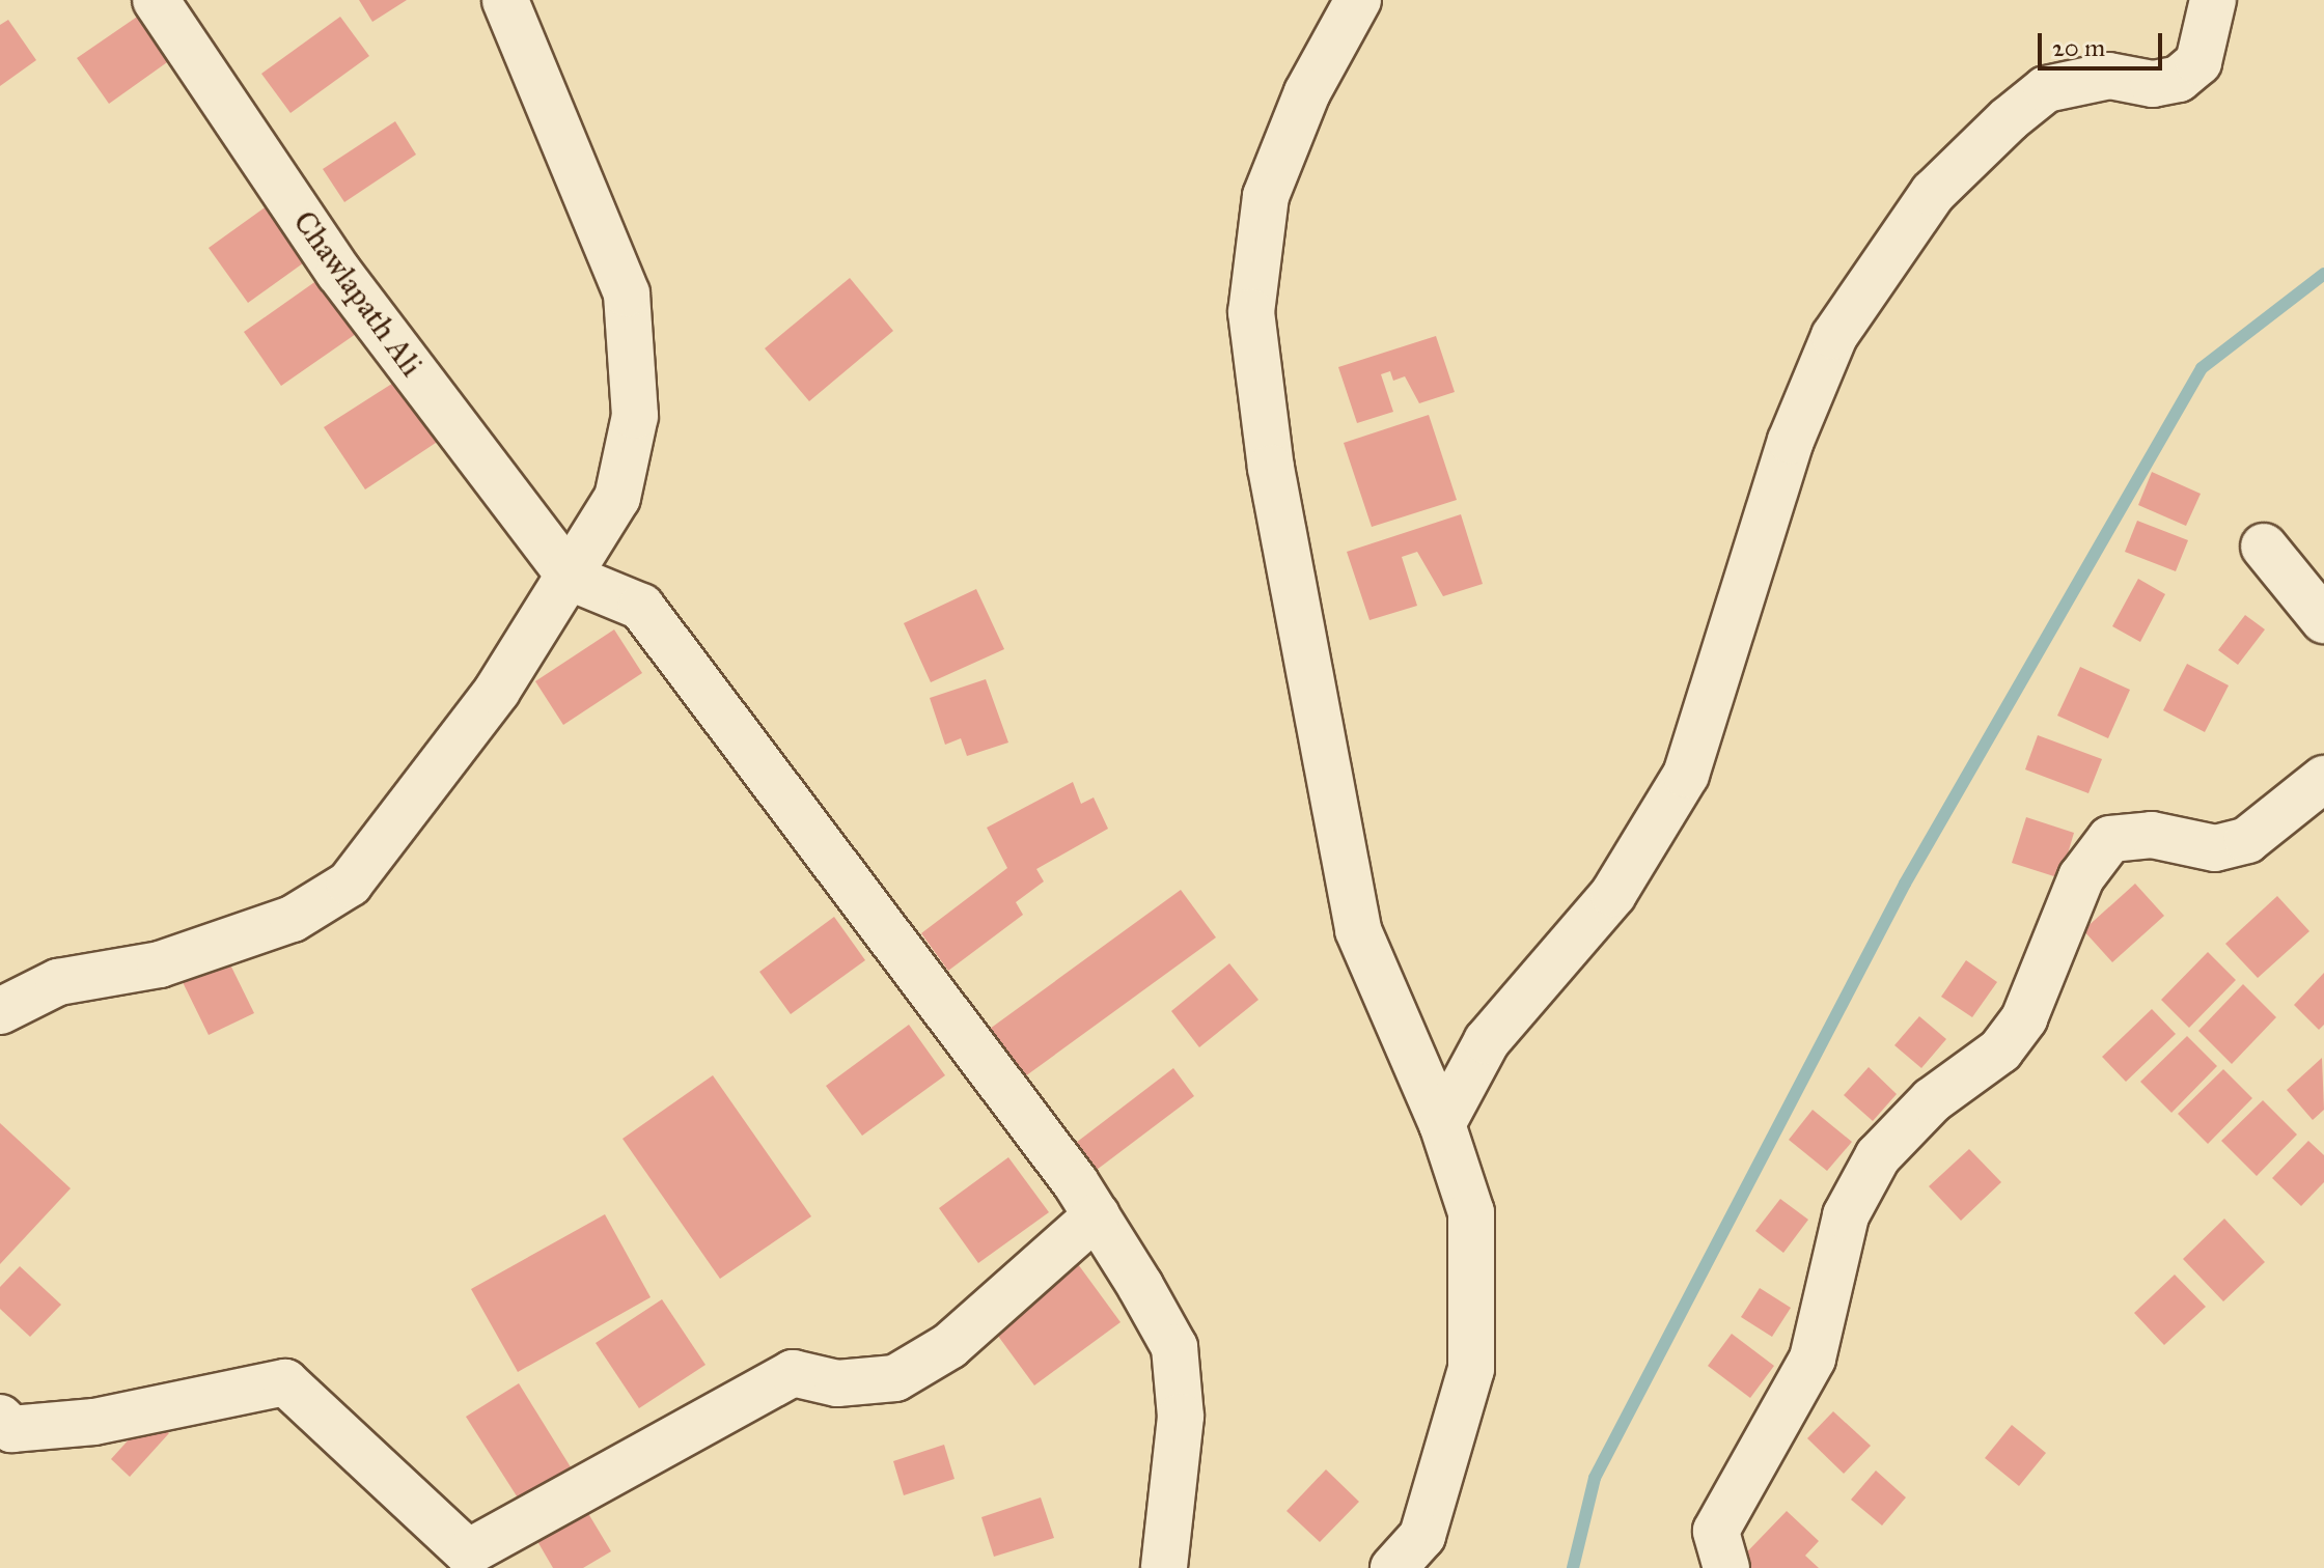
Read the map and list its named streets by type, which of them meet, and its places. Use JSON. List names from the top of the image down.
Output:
{
  "streets": {
    "street": ["Chawlapath Ali"]
  },
  "scale_bar": "20 m"
}
